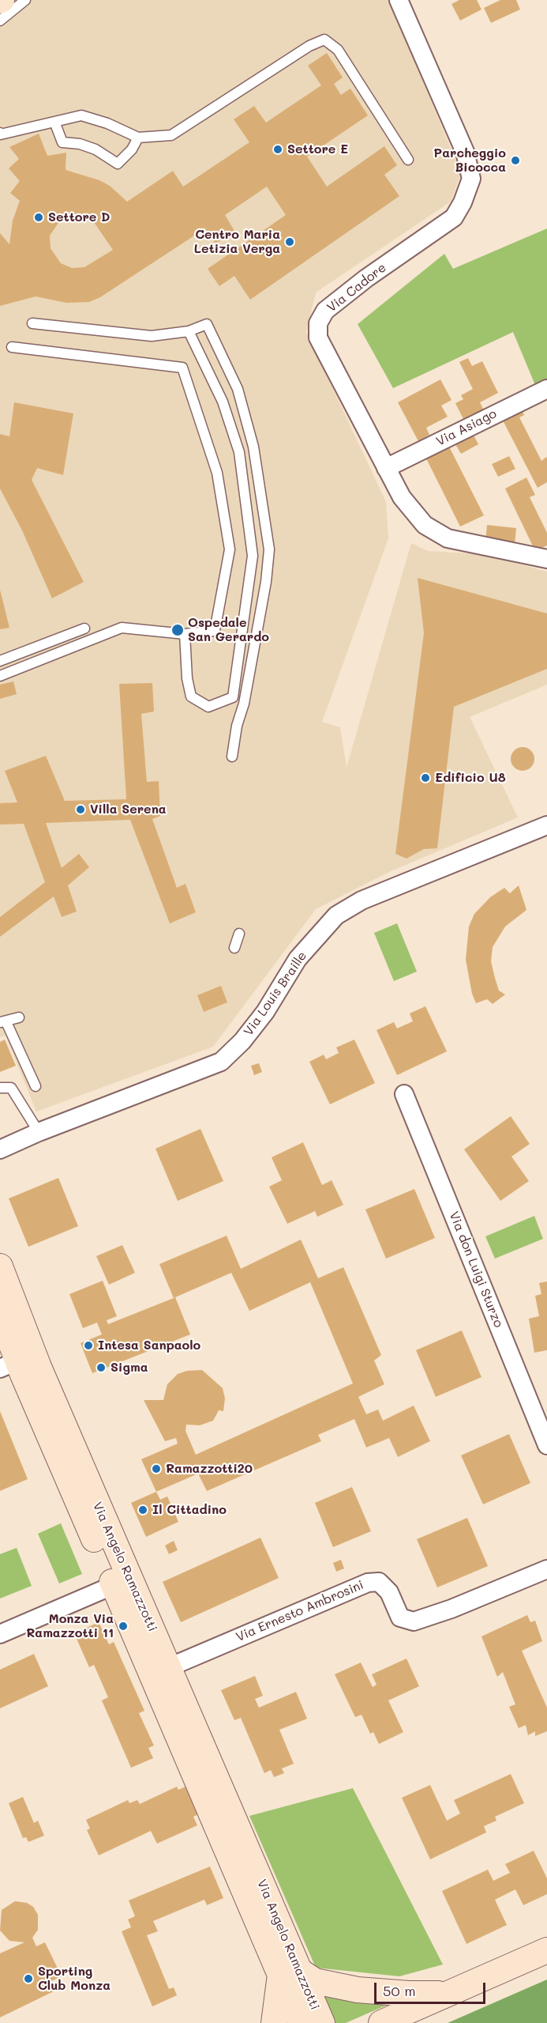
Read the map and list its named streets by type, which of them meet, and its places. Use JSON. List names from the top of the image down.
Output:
{
  "streets": {
    "street": [
      "Via Cadore",
      "Via Asiago",
      "Via Louis Braille",
      "Via don Luigi Sturzo",
      "Via Angelo Ramazzotti",
      "Via Ernesto Ambrosini"
    ]
  },
  "crossings": [
    ["Via Cadore", "Via Asiago"],
    ["Via Angelo Ramazzotti", "Via Ernesto Ambrosini"]
  ],
  "places": [
    "Settore E",
    "Parcheggio Bicocca",
    "Settore D",
    "Centro Maria Letizia Verga",
    "Ospedale San Gerardo",
    "Edificio U8",
    "Villa Serena",
    "Intesa Sanpaolo",
    "Sigma",
    "Ramazzotti20",
    "Il Cittadino",
    "Monza Via Ramazzotti 11",
    "Sporting Club Monza"
  ],
  "scale_bar": "50 m"
}
